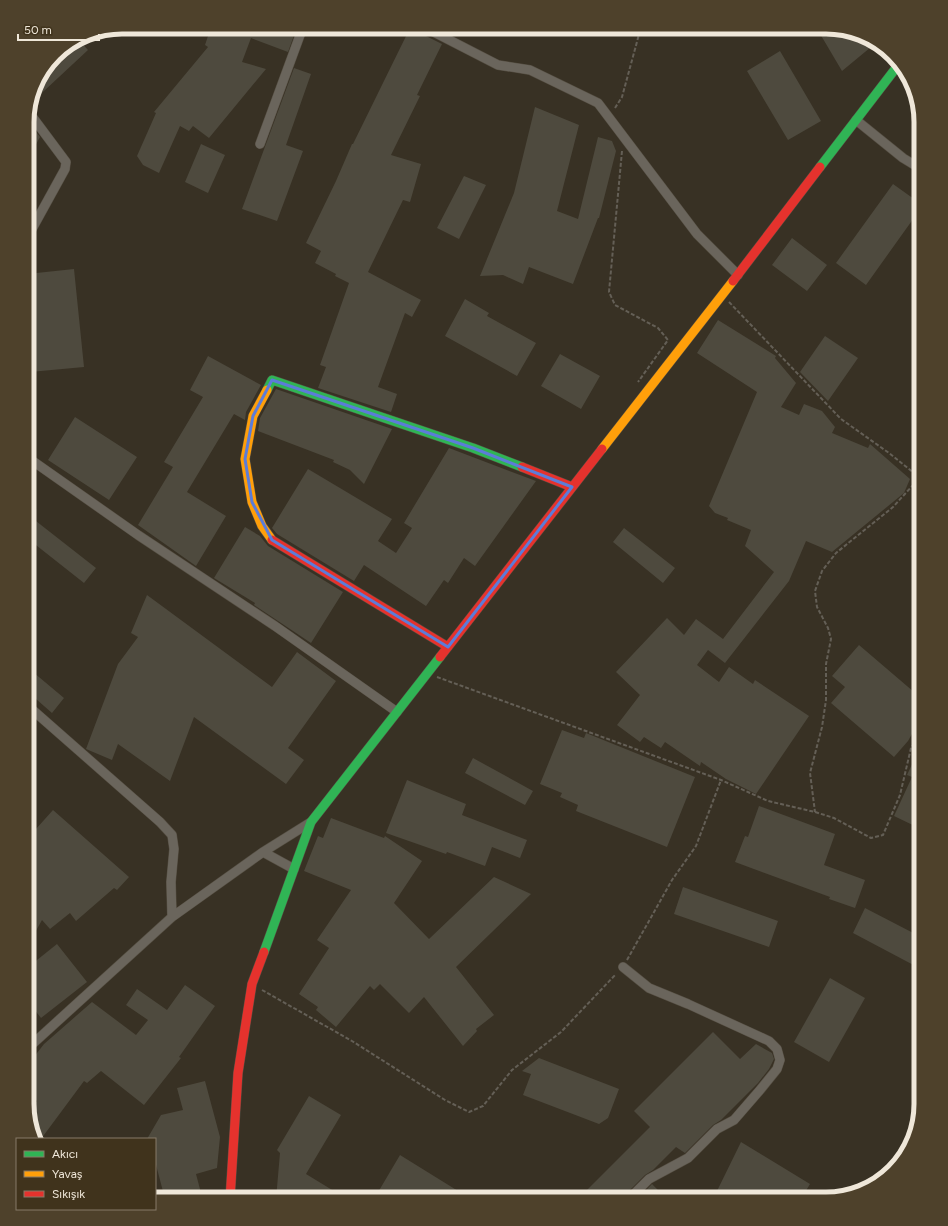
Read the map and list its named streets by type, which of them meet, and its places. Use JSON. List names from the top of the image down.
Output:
{
  "legend": ["Akıcı", "Yavaş", "Sıkışık"],
  "scale_bar": "50 m"
}
